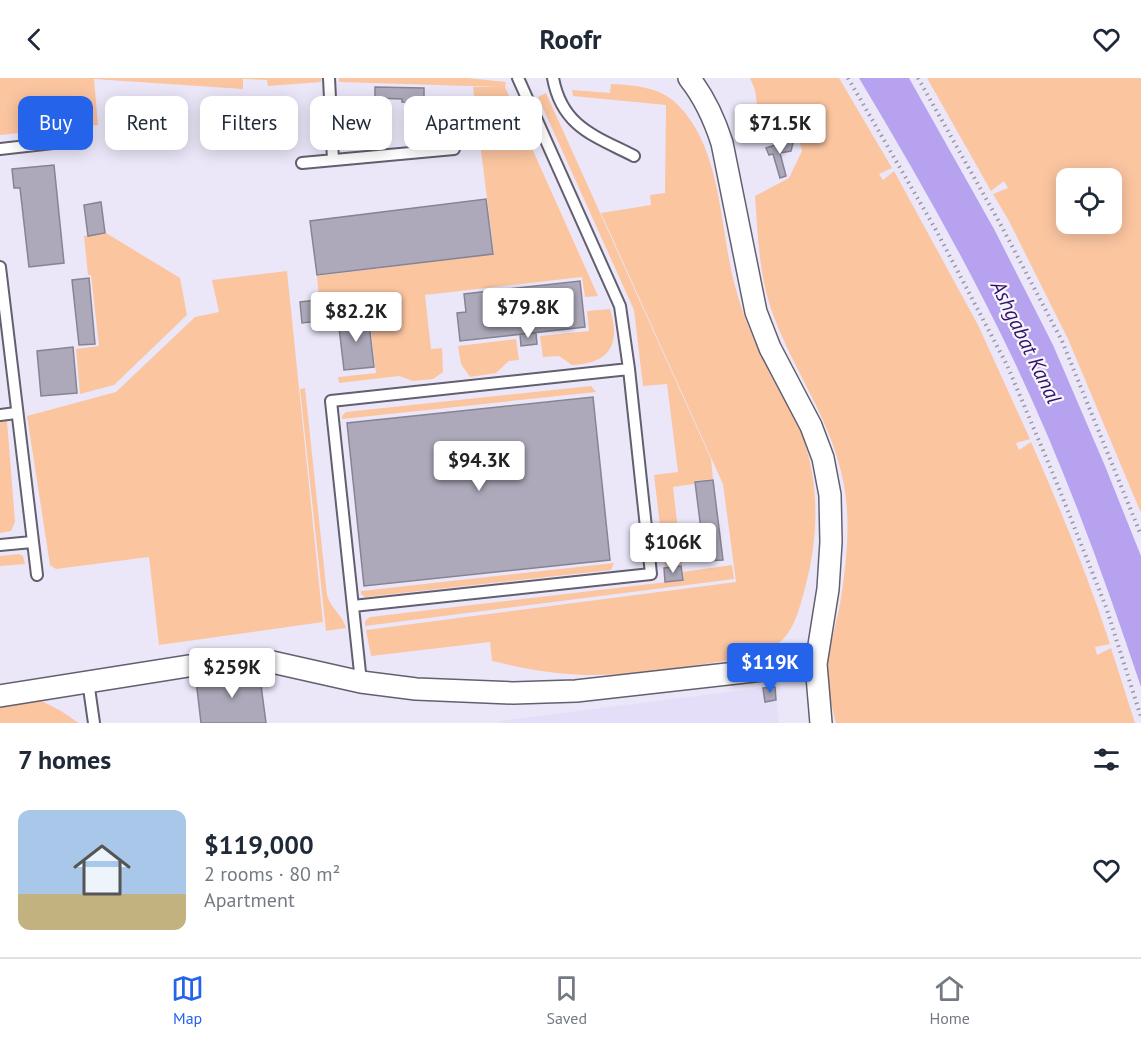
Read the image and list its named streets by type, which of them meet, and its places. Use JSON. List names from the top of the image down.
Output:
{
  "water": ["Ashgabat Kanal"],
  "page": {
    "header": "Roofr",
    "chip": [
      "Buy",
      "Rent",
      "Filters",
      "New",
      "Apartment"
    ],
    "price": [
      "$71.5K",
      "$79.8K",
      "$82.2K",
      "$94.3K",
      "$106K",
      "$119K",
      "$259K"
    ],
    "heading": "7 homes",
    "list": [
      {
        "name": "$119,000",
        "note": "2 rooms · 80 m² · Apartment"
      }
    ],
    "tabs": ["Map", "Saved", "Home"]
  }
}
